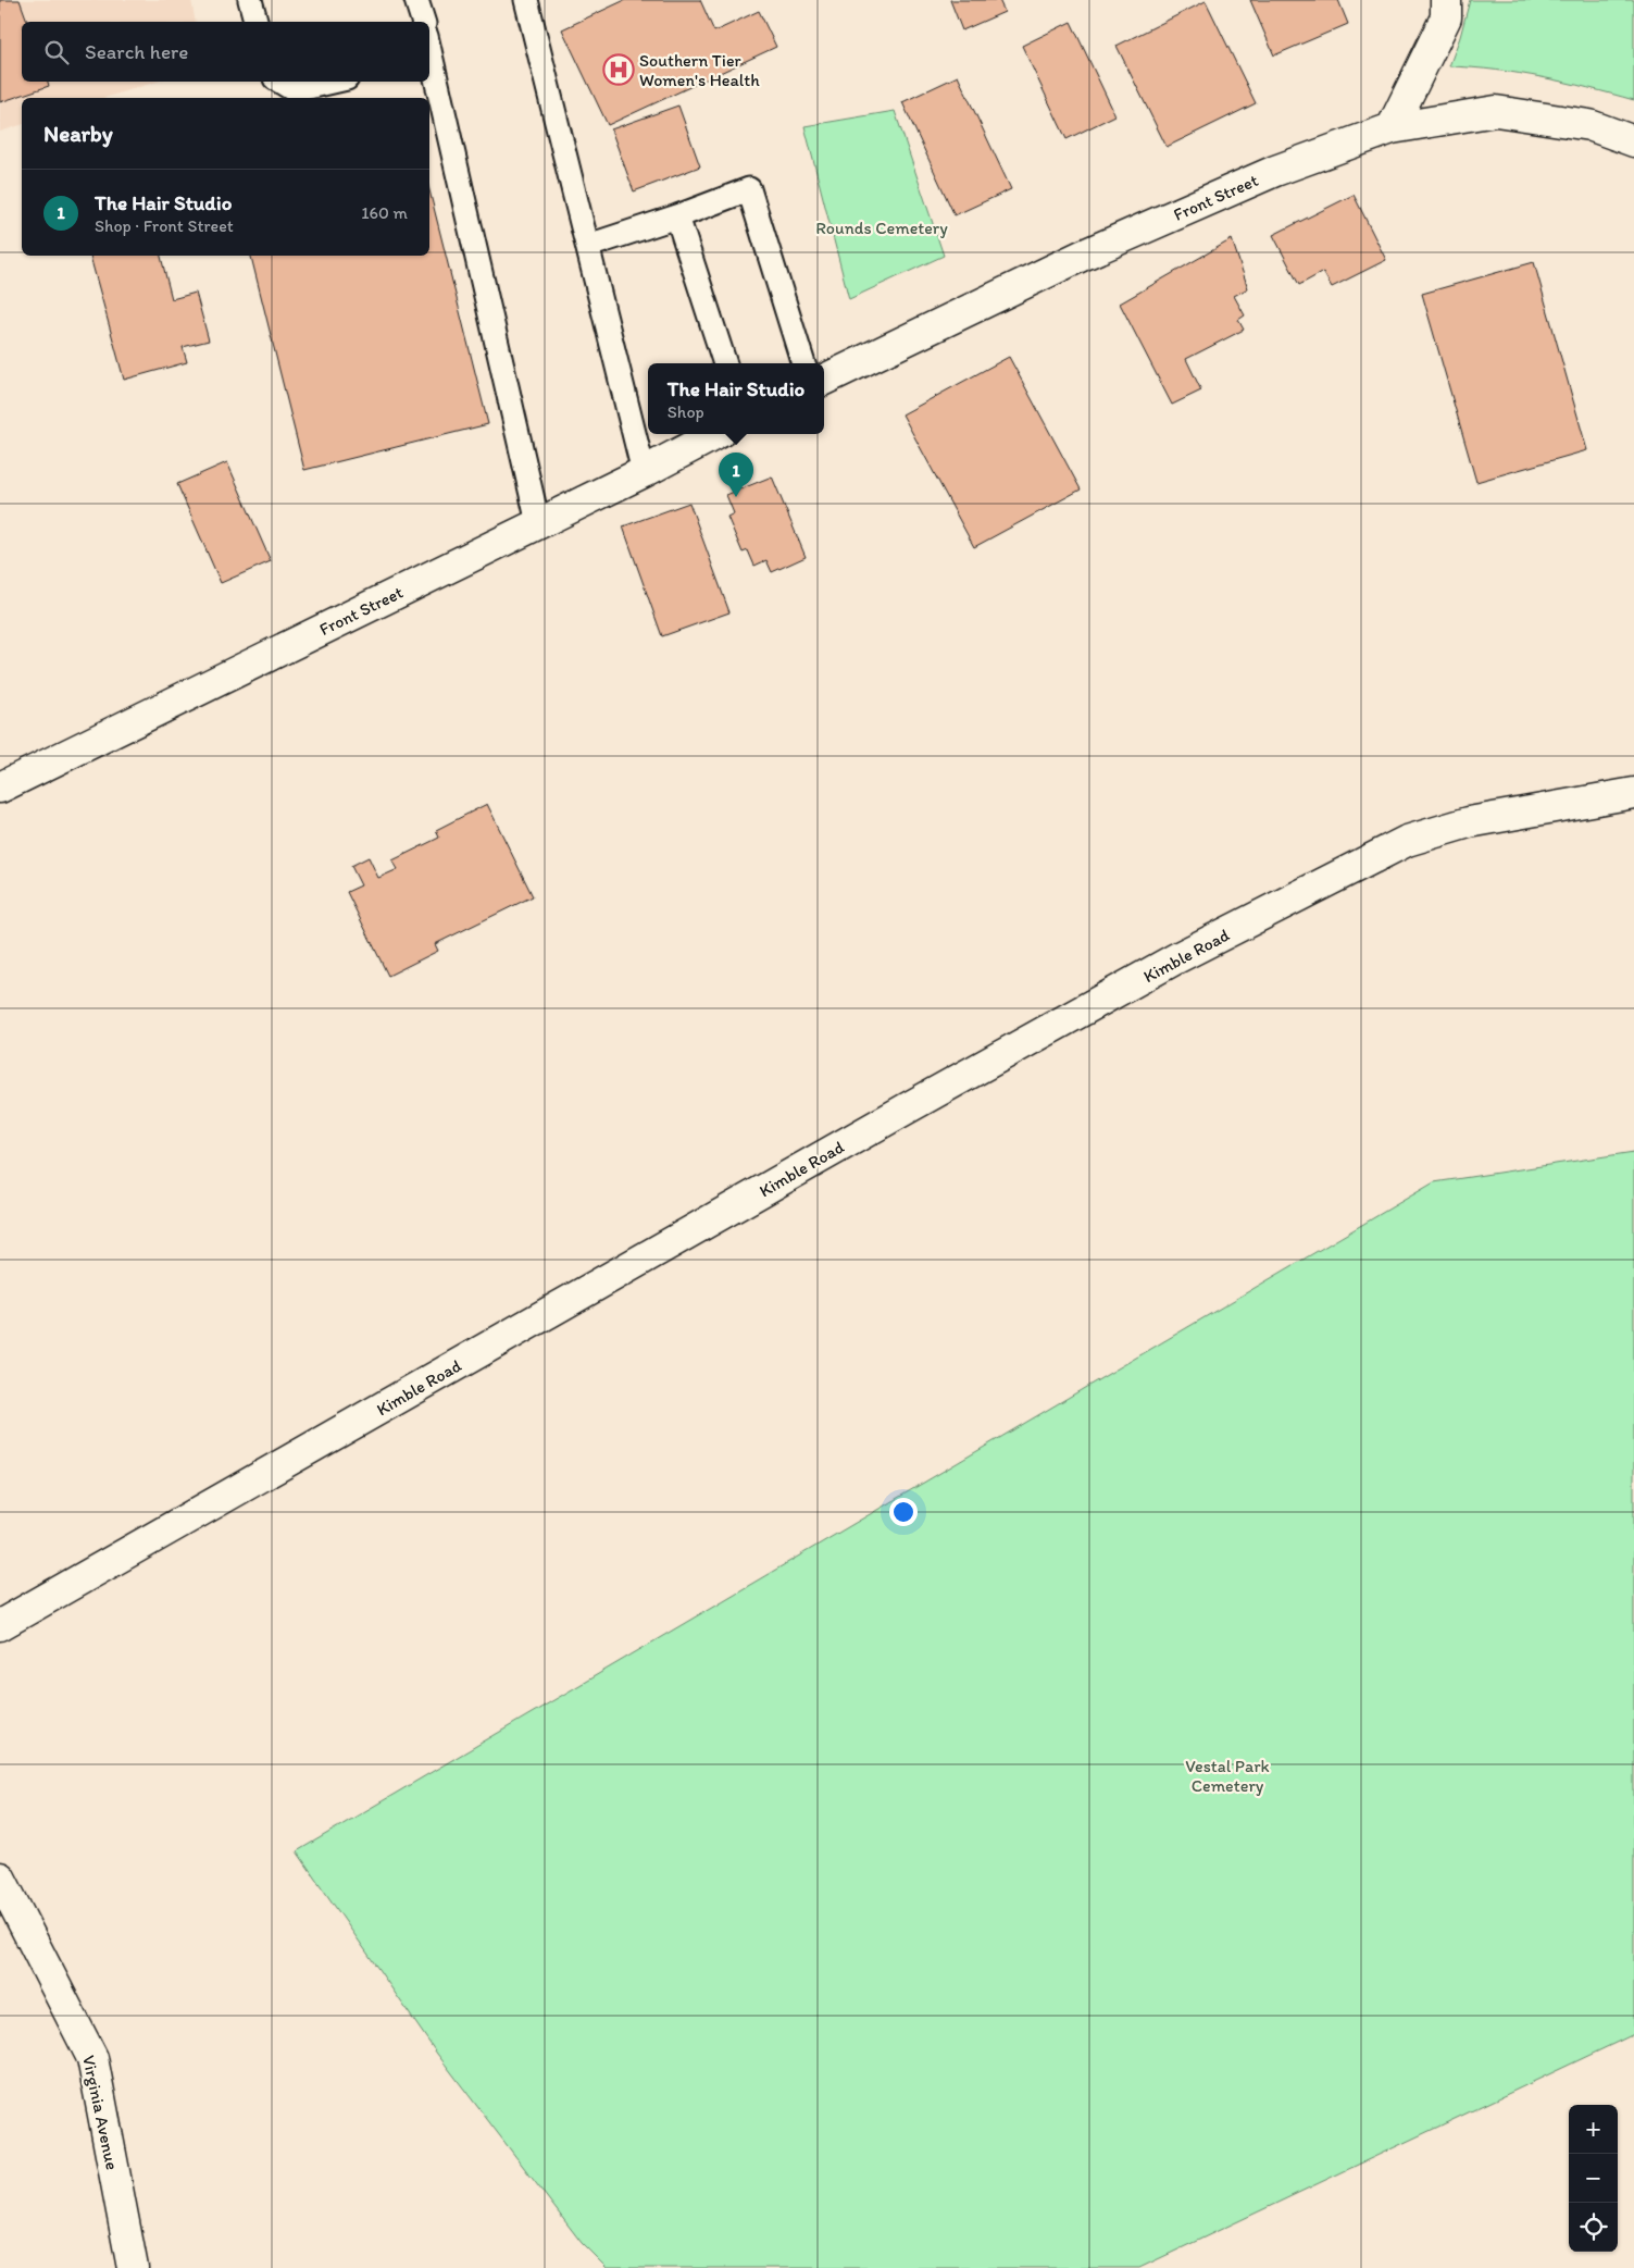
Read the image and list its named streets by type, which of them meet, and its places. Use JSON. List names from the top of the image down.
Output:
{
  "streets": {
    "street": ["Front Street", "Kimble Road", "Virginia Avenue"]
  },
  "parks": ["Rounds Cemetery", "Vestal Park Cemetery"],
  "places": {
    "hospital": ["Southern Tier Women's Health"]
  },
  "page": {
    "search": "Search here",
    "heading": "Nearby",
    "list": [
      {
        "mark": "1",
        "name": "The Hair Studio",
        "note": "Shop · Front Street",
        "value": "160 m"
      }
    ],
    "popup": ["The Hair Studio", "Shop"],
    "pins": "1",
    "map_buttons": ["+", "−"]
  }
}
